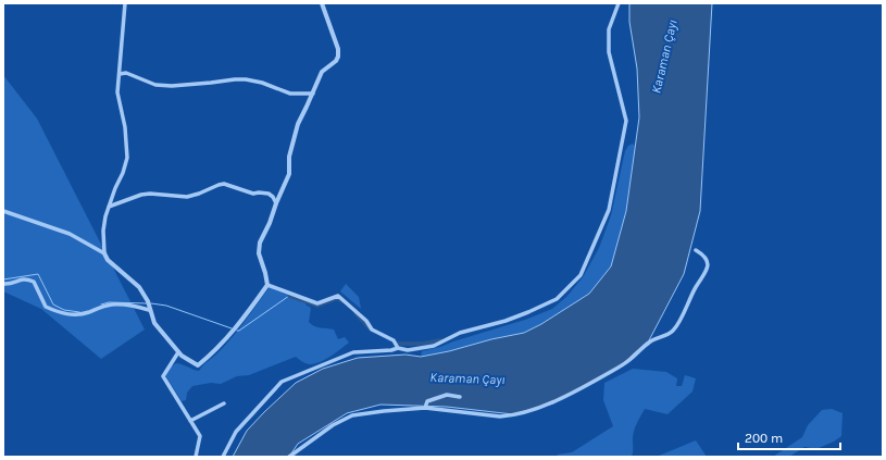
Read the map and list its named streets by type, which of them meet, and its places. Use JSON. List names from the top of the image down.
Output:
{
  "water": ["Karaman Çayı"],
  "scale_bar": "200 m"
}
